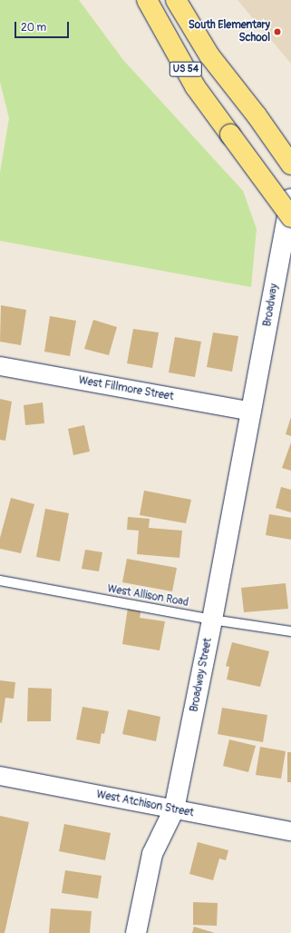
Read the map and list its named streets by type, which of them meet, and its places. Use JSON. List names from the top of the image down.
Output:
{
  "streets": {
    "highway": ["US 54"],
    "street": [
      "Broadway",
      "West Fillmore Street",
      "Broadway Street",
      "West Atchison Street"
    ],
    "lane": ["West Allison Road"]
  },
  "crossings": [
    ["Broadway", "West Fillmore Street"],
    ["Broadway", "Broadway Street"],
    ["West Fillmore Street", "Broadway Street"],
    ["West Allison Road", "Broadway Street"],
    ["Broadway Street", "West Atchison Street"]
  ],
  "places": ["South Elementary School"],
  "scale_bar": "20 m"
}
